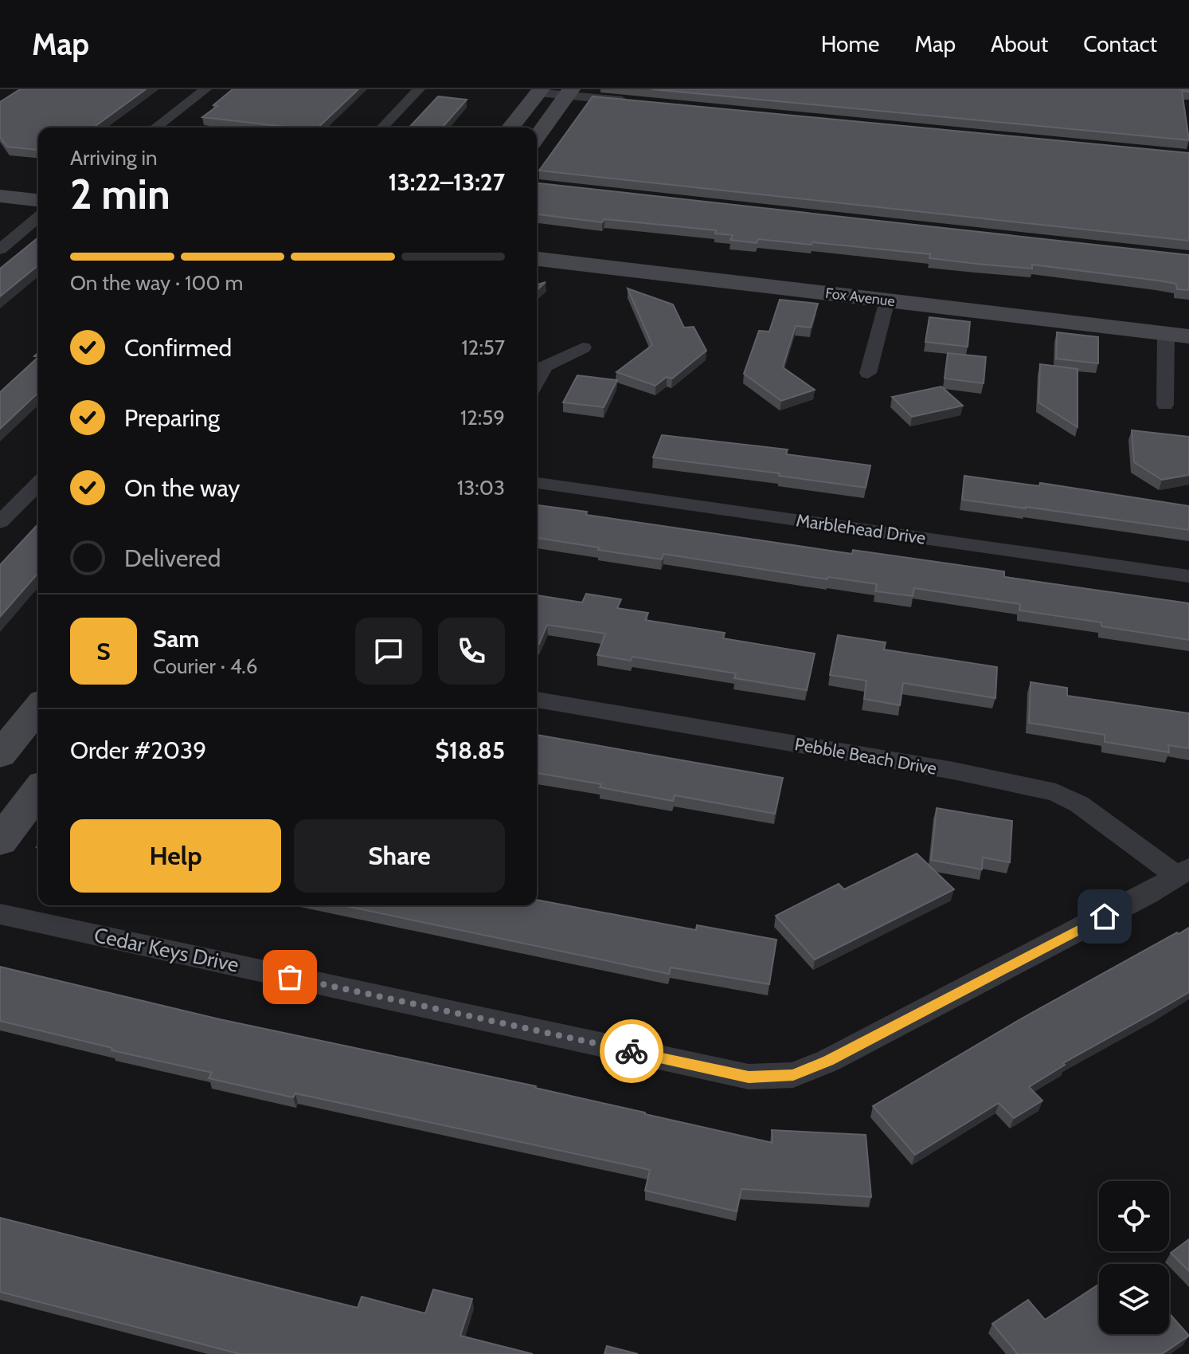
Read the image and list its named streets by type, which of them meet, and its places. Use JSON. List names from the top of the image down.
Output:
{
  "streets": {
    "main road": ["Fox Avenue"],
    "street": ["Marblehead Drive", "Pebble Beach Drive", "Cedar Keys Drive"]
  },
  "crossings": [
    ["Pebble Beach Drive", "Cedar Keys Drive"]
  ],
  "page": {
    "header": "Map",
    "nav": [
      "Home",
      "Map",
      "About",
      "Contact"
    ],
    "heading": ["2 min", "Arriving in", "13:22–13:27"],
    "panel": [
      "Sam",
      "Courier · 4.6",
      "Order #2039",
      "$18.85"
    ],
    "bar": "On the way · 100 m",
    "list": [
      ["Confirmed", "12:57"],
      ["Preparing", "12:59"],
      ["On the way", "13:03"],
      "Delivered"
    ],
    "round": "S",
    "buttons": ["Help", "Share"]
  }
}
